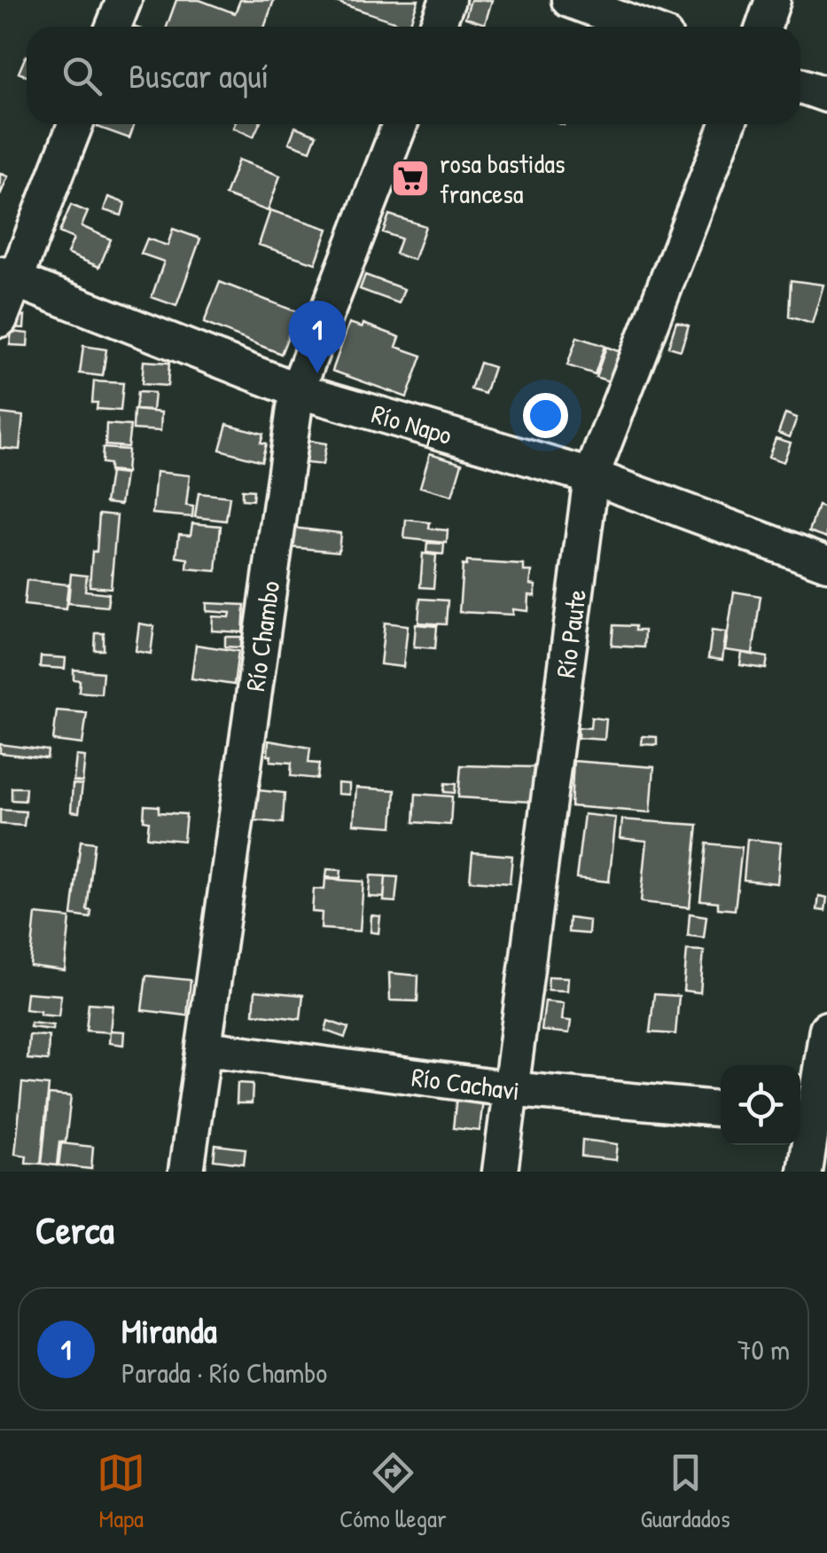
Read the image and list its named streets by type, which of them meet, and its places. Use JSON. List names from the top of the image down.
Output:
{
  "streets": {
    "street": [
      "Río Napo",
      "Río Paute",
      "Río Chambo",
      "Río Cachavi"
    ]
  },
  "crossings": [
    ["Río Napo", "Río Paute"],
    ["Río Napo", "Río Chambo"],
    ["Río Paute", "Río Cachavi"],
    ["Río Chambo", "Río Cachavi"]
  ],
  "places": {
    "supermarket": ["rosa bastidas francesa"]
  },
  "page": {
    "search": "Buscar aquí",
    "pins": "1",
    "heading": "Cerca",
    "list": [
      {
        "mark": "1",
        "name": "Miranda",
        "note": "Parada · Río Chambo",
        "value": "70 m"
      }
    ],
    "nav": ["Mapa", "Cómo llegar", "Guardados"]
  }
}
